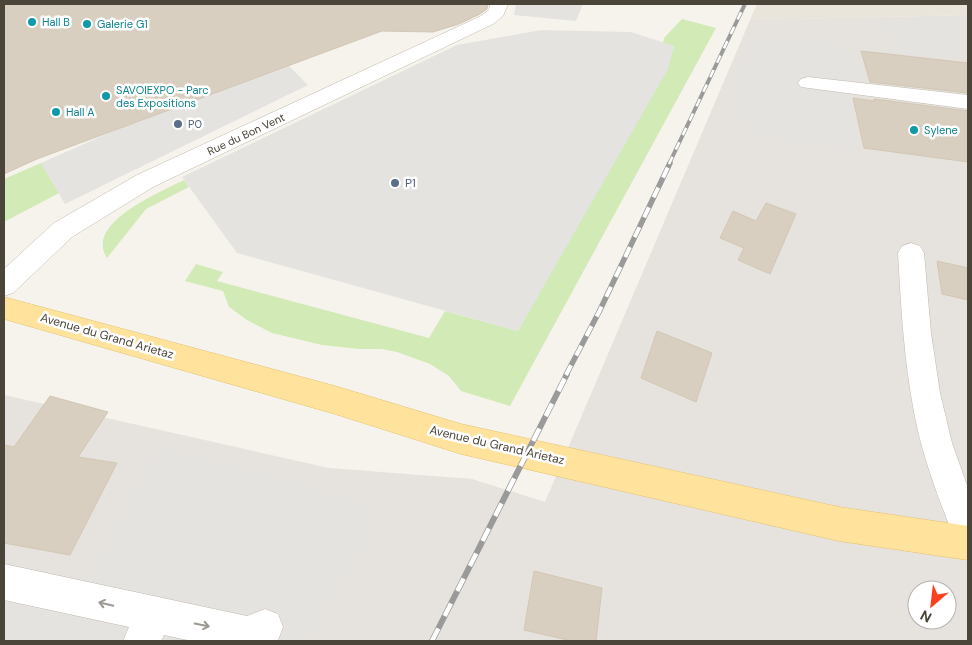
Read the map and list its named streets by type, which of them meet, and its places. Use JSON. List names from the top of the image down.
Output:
{
  "streets": {
    "main road": ["Avenue du Grand Arietaz"],
    "street": ["Rue du Bon Vent"]
  },
  "places": [
    "Hall B",
    "Galerie G1",
    "SAVOIEXPO - Parc des Expositions",
    "Hall A",
    "P0",
    "Sylene",
    "P1"
  ],
  "north": "bottom left"
}
